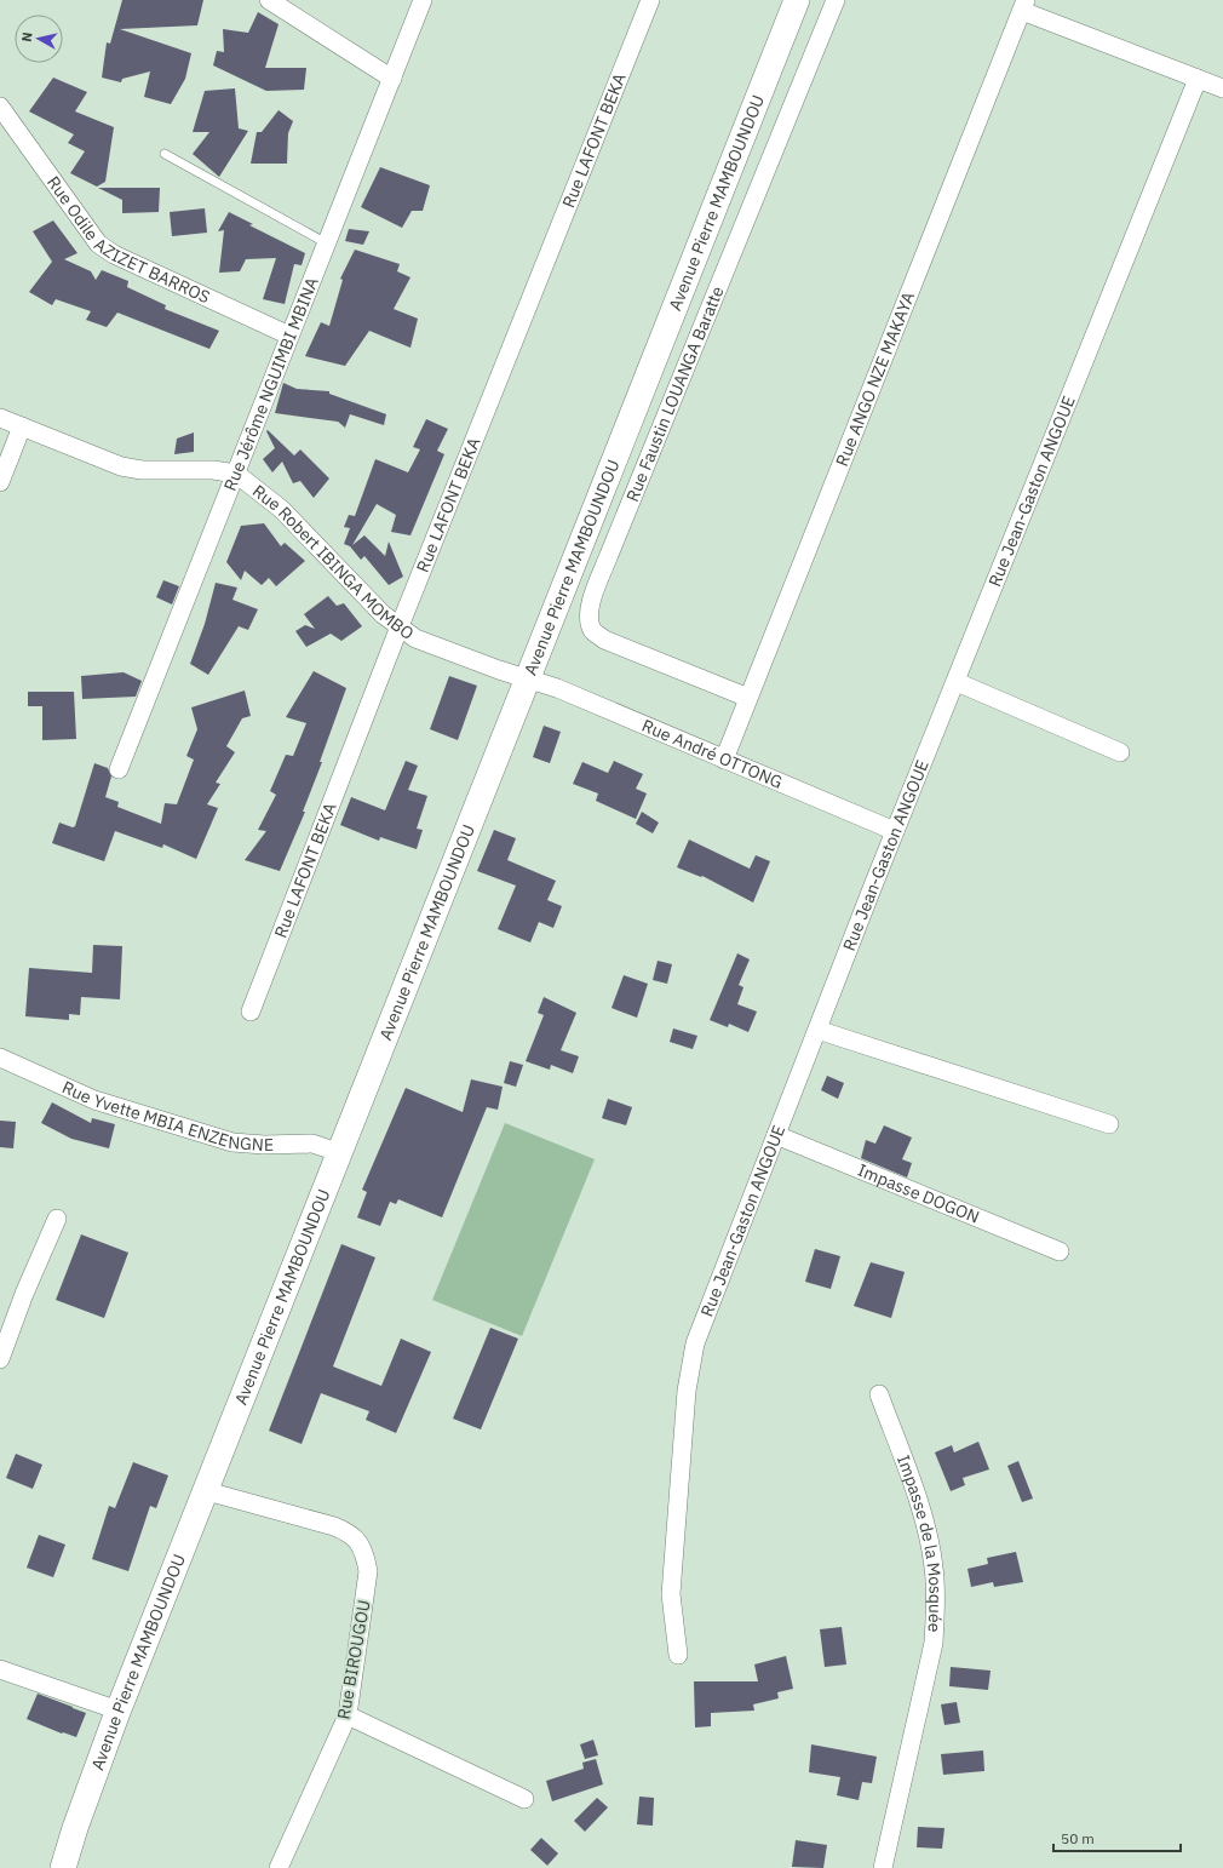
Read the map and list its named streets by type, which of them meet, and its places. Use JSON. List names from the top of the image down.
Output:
{
  "streets": {
    "street": [
      "Rue LAFONT BEKA",
      "Avenue Pierre MAMBOUNDOU",
      "Rue Odile AZIZET BARROS",
      "Rue ANGO NZE MAKAYA",
      "Rue Jérôme NGUIMBI MBINA",
      "Rue Faustin LOUANGA Baratte",
      "Rue Jean-Gaston ANGOUE",
      "Rue Robert IBINGA MOMBO",
      "Rue André OTTONG",
      "Rue Yvette MBIA ENZENGNE",
      "Impasse DOGON",
      "Impasse de la Mosquée",
      "Rue BIROUGOU"
    ]
  },
  "crossings": [
    ["Rue LAFONT BEKA", "Rue Robert IBINGA MOMBO"],
    ["Avenue Pierre MAMBOUNDOU", "Rue Robert IBINGA MOMBO"],
    ["Avenue Pierre MAMBOUNDOU", "Rue André OTTONG"],
    ["Avenue Pierre MAMBOUNDOU", "Rue Yvette MBIA ENZENGNE"],
    ["Avenue Pierre MAMBOUNDOU", "Rue BIROUGOU"],
    ["Rue Odile AZIZET BARROS", "Rue Jérôme NGUIMBI MBINA"],
    ["Rue ANGO NZE MAKAYA", "Rue Faustin LOUANGA Baratte"],
    ["Rue ANGO NZE MAKAYA", "Rue André OTTONG"],
    ["Rue Jérôme NGUIMBI MBINA", "Rue Robert IBINGA MOMBO"],
    ["Rue Jean-Gaston ANGOUE", "Rue André OTTONG"],
    ["Rue Jean-Gaston ANGOUE", "Impasse DOGON"],
    ["Rue Robert IBINGA MOMBO", "Rue André OTTONG"]
  ],
  "scale_bar": "50 m",
  "north": "left"
}
